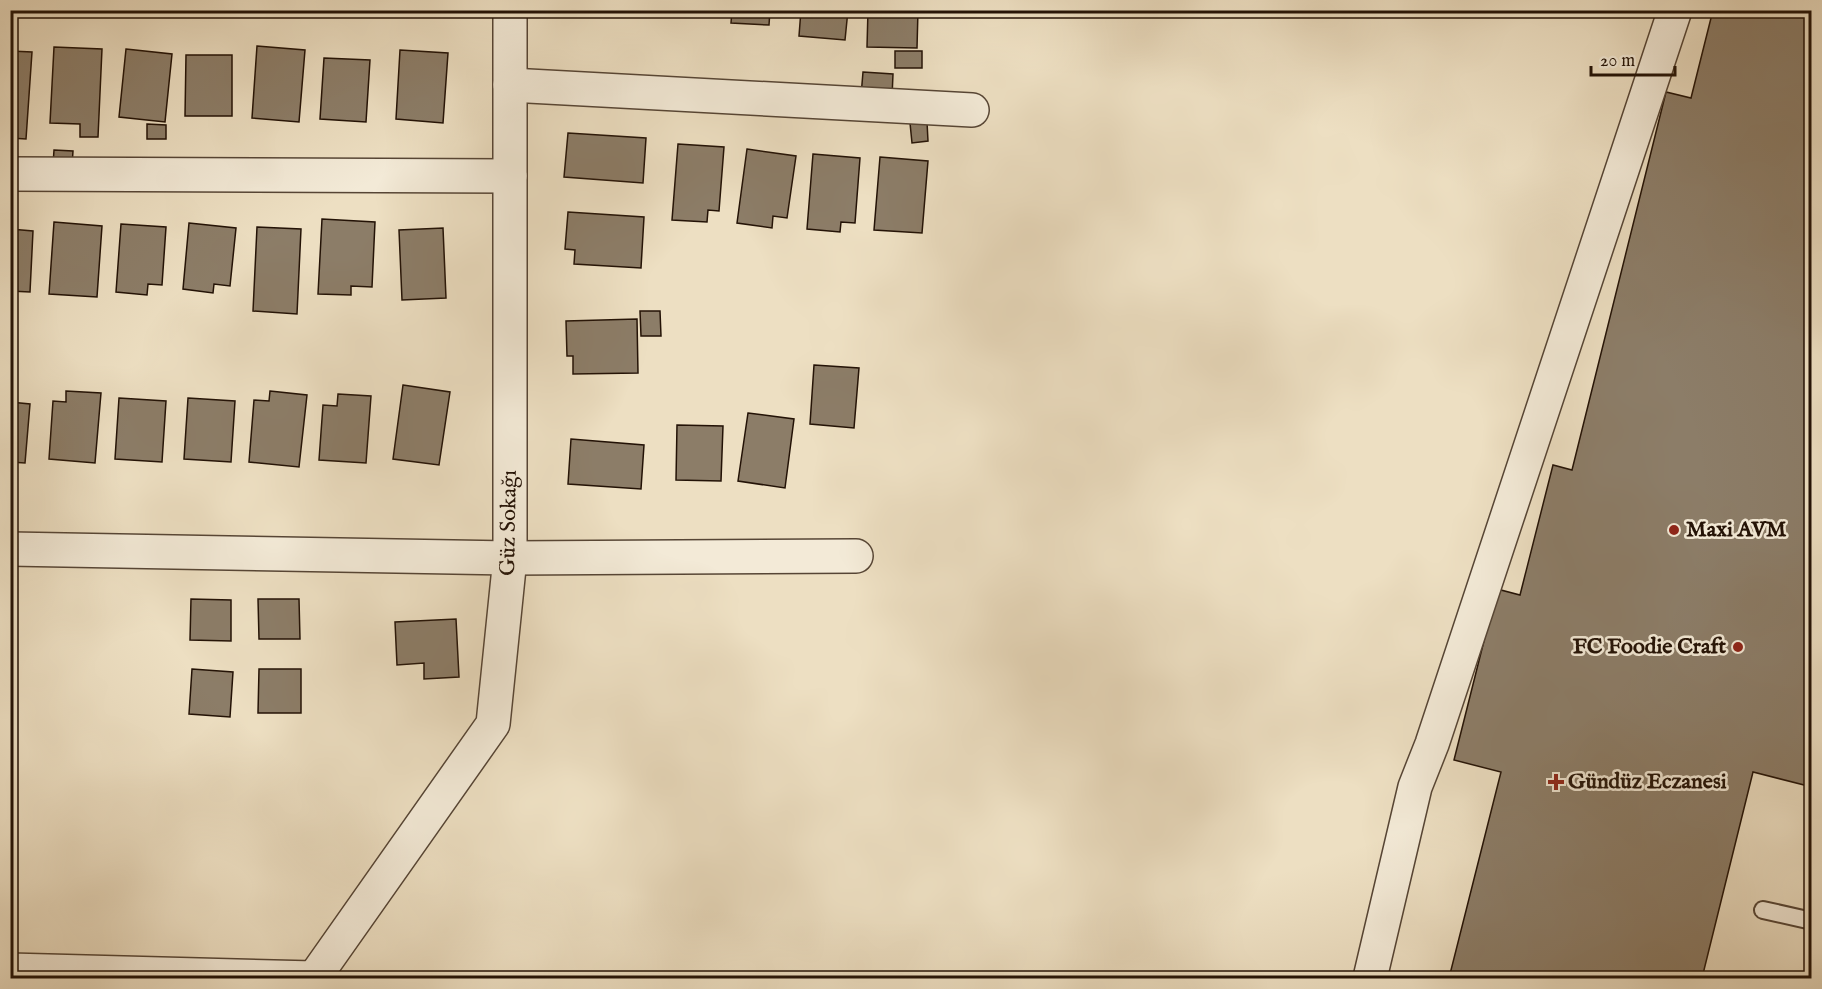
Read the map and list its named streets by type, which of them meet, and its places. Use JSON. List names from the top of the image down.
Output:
{
  "streets": {
    "street": ["Güz Sokağı"]
  },
  "places": {
    "other": ["Maxi AVM", "FC Foodie Craft"],
    "health": ["Gündüz Eczanesi"]
  },
  "scale_bar": "20 m"
}
